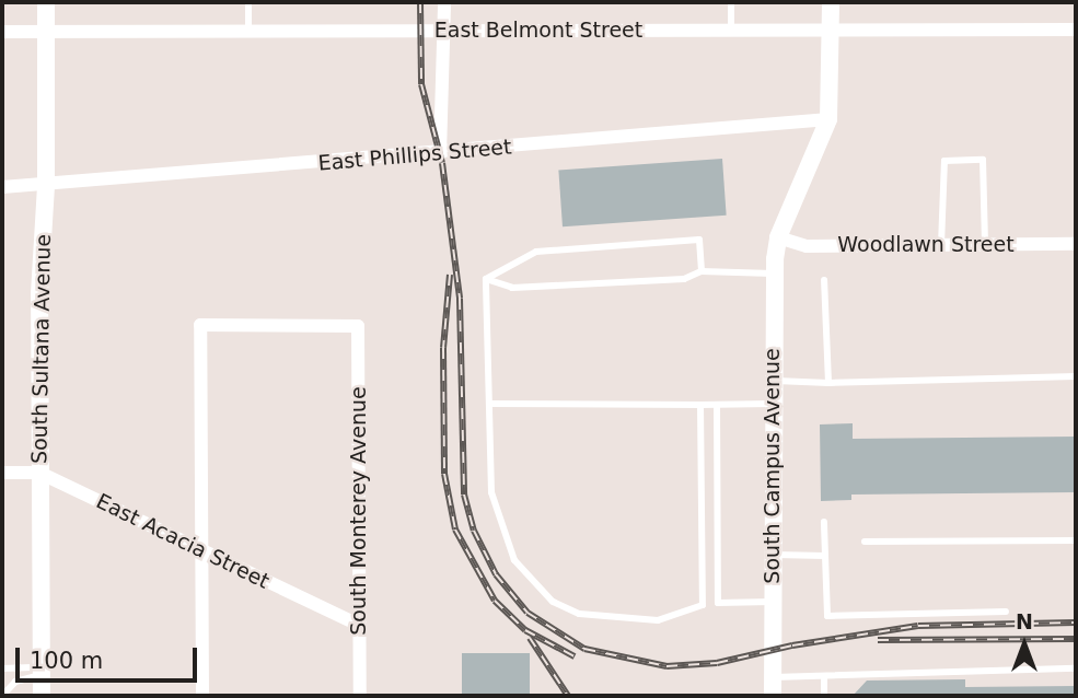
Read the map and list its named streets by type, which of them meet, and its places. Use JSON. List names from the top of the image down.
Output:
{
  "streets": {
    "street": [
      "East Belmont Street",
      "East Phillips Street",
      "Woodlawn Street",
      "South Sultana Avenue",
      "South Campus Avenue",
      "South Monterey Avenue",
      "East Acacia Street"
    ]
  },
  "crossings": [
    ["East Belmont Street", "South Sultana Avenue"],
    ["East Phillips Street", "South Sultana Avenue"],
    ["East Phillips Street", "South Campus Avenue"],
    ["Woodlawn Street", "South Campus Avenue"],
    ["South Sultana Avenue", "East Acacia Street"],
    ["South Monterey Avenue", "East Acacia Street"]
  ],
  "scale_bar": "100 m",
  "north": "top"
}
